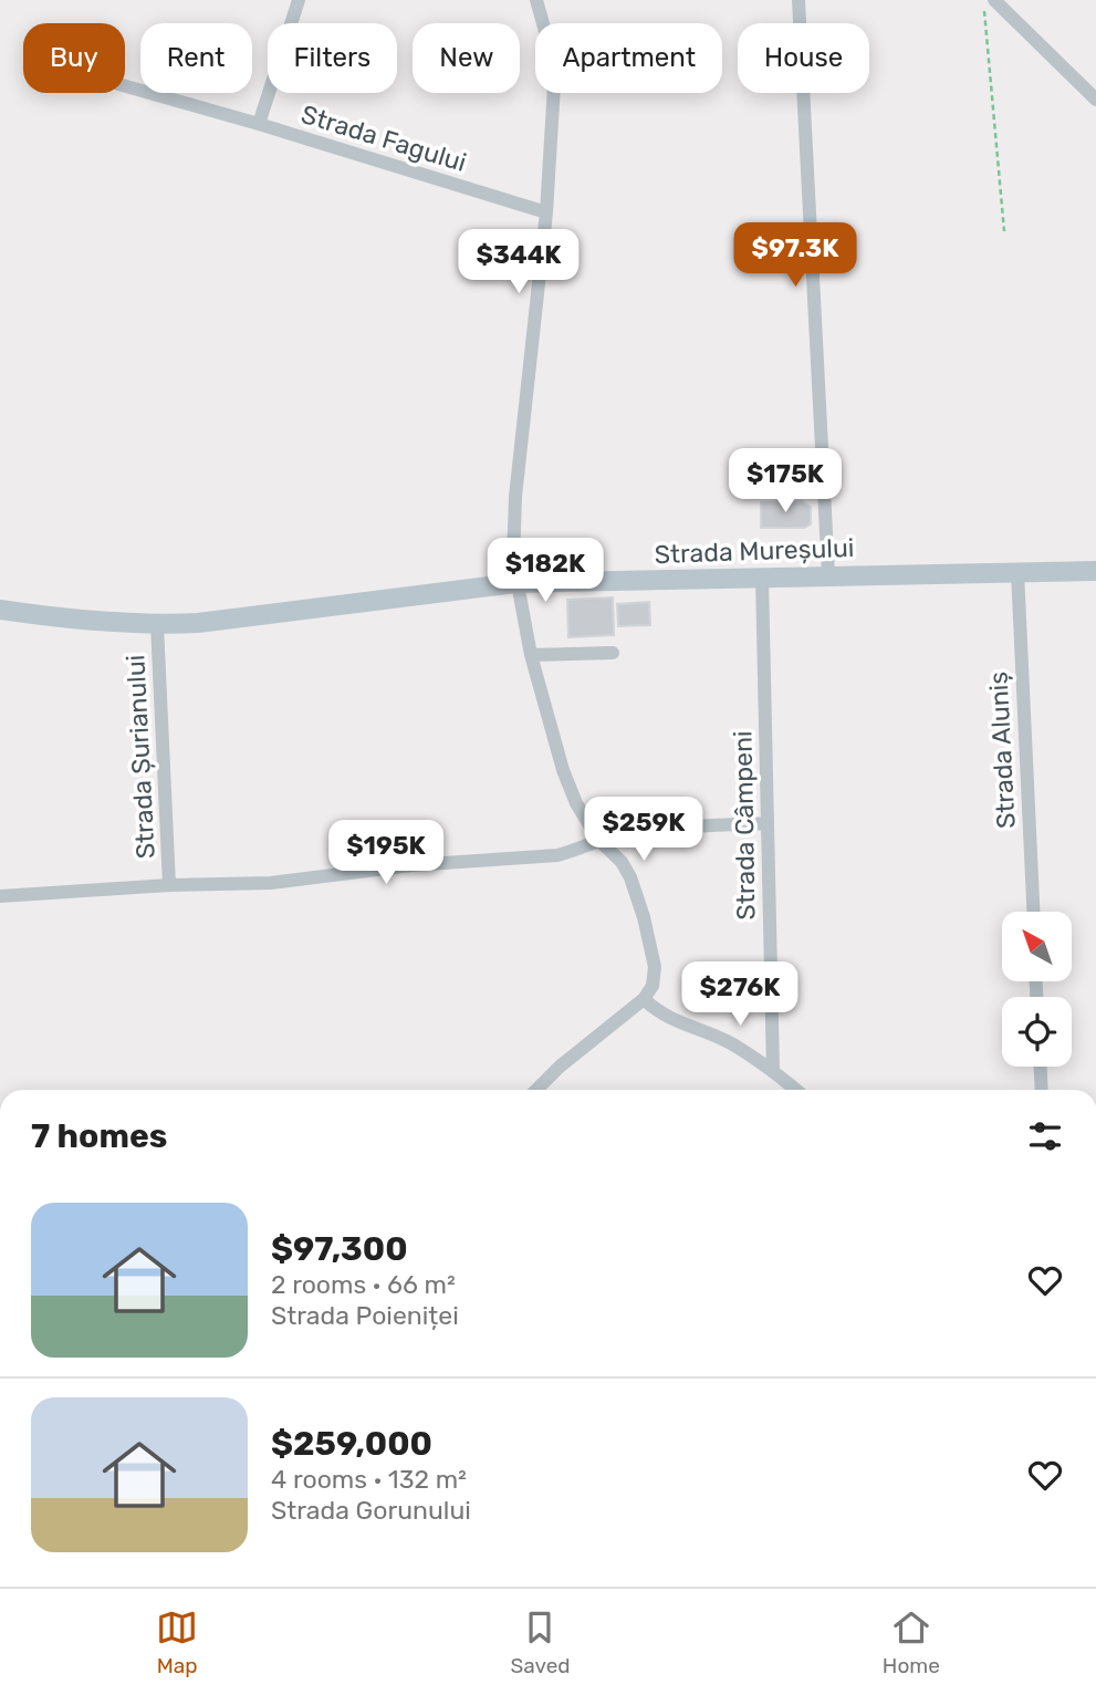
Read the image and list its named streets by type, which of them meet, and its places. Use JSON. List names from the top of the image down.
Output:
{
  "streets": {
    "street": [
      "Strada Fagului",
      "Strada Mureșului",
      "Strada Aluniș",
      "Strada Șurianului",
      "Strada Câmpeni"
    ]
  },
  "crossings": [
    ["Strada Mureșului", "Strada Aluniș"],
    ["Strada Mureșului", "Strada Șurianului"],
    ["Strada Mureșului", "Strada Câmpeni"],
    ["Strada Șurianului", "Strada Câmpeni"]
  ],
  "north": "top left",
  "page": {
    "chip": [
      "Buy",
      "Rent",
      "Filters",
      "New",
      "Apartment",
      "House"
    ],
    "price": [
      "$97.3K",
      "$344K",
      "$175K",
      "$182K",
      "$259K",
      "$195K",
      "$276K"
    ],
    "heading": "7 homes",
    "list": [
      {
        "name": "$97,300",
        "note": "2 rooms · 66 m² · Strada Poieniței"
      },
      {
        "name": "$259,000",
        "note": "4 rooms · 132 m² · Strada Gorunului"
      }
    ],
    "tabs": ["Map", "Saved", "Home"]
  }
}
